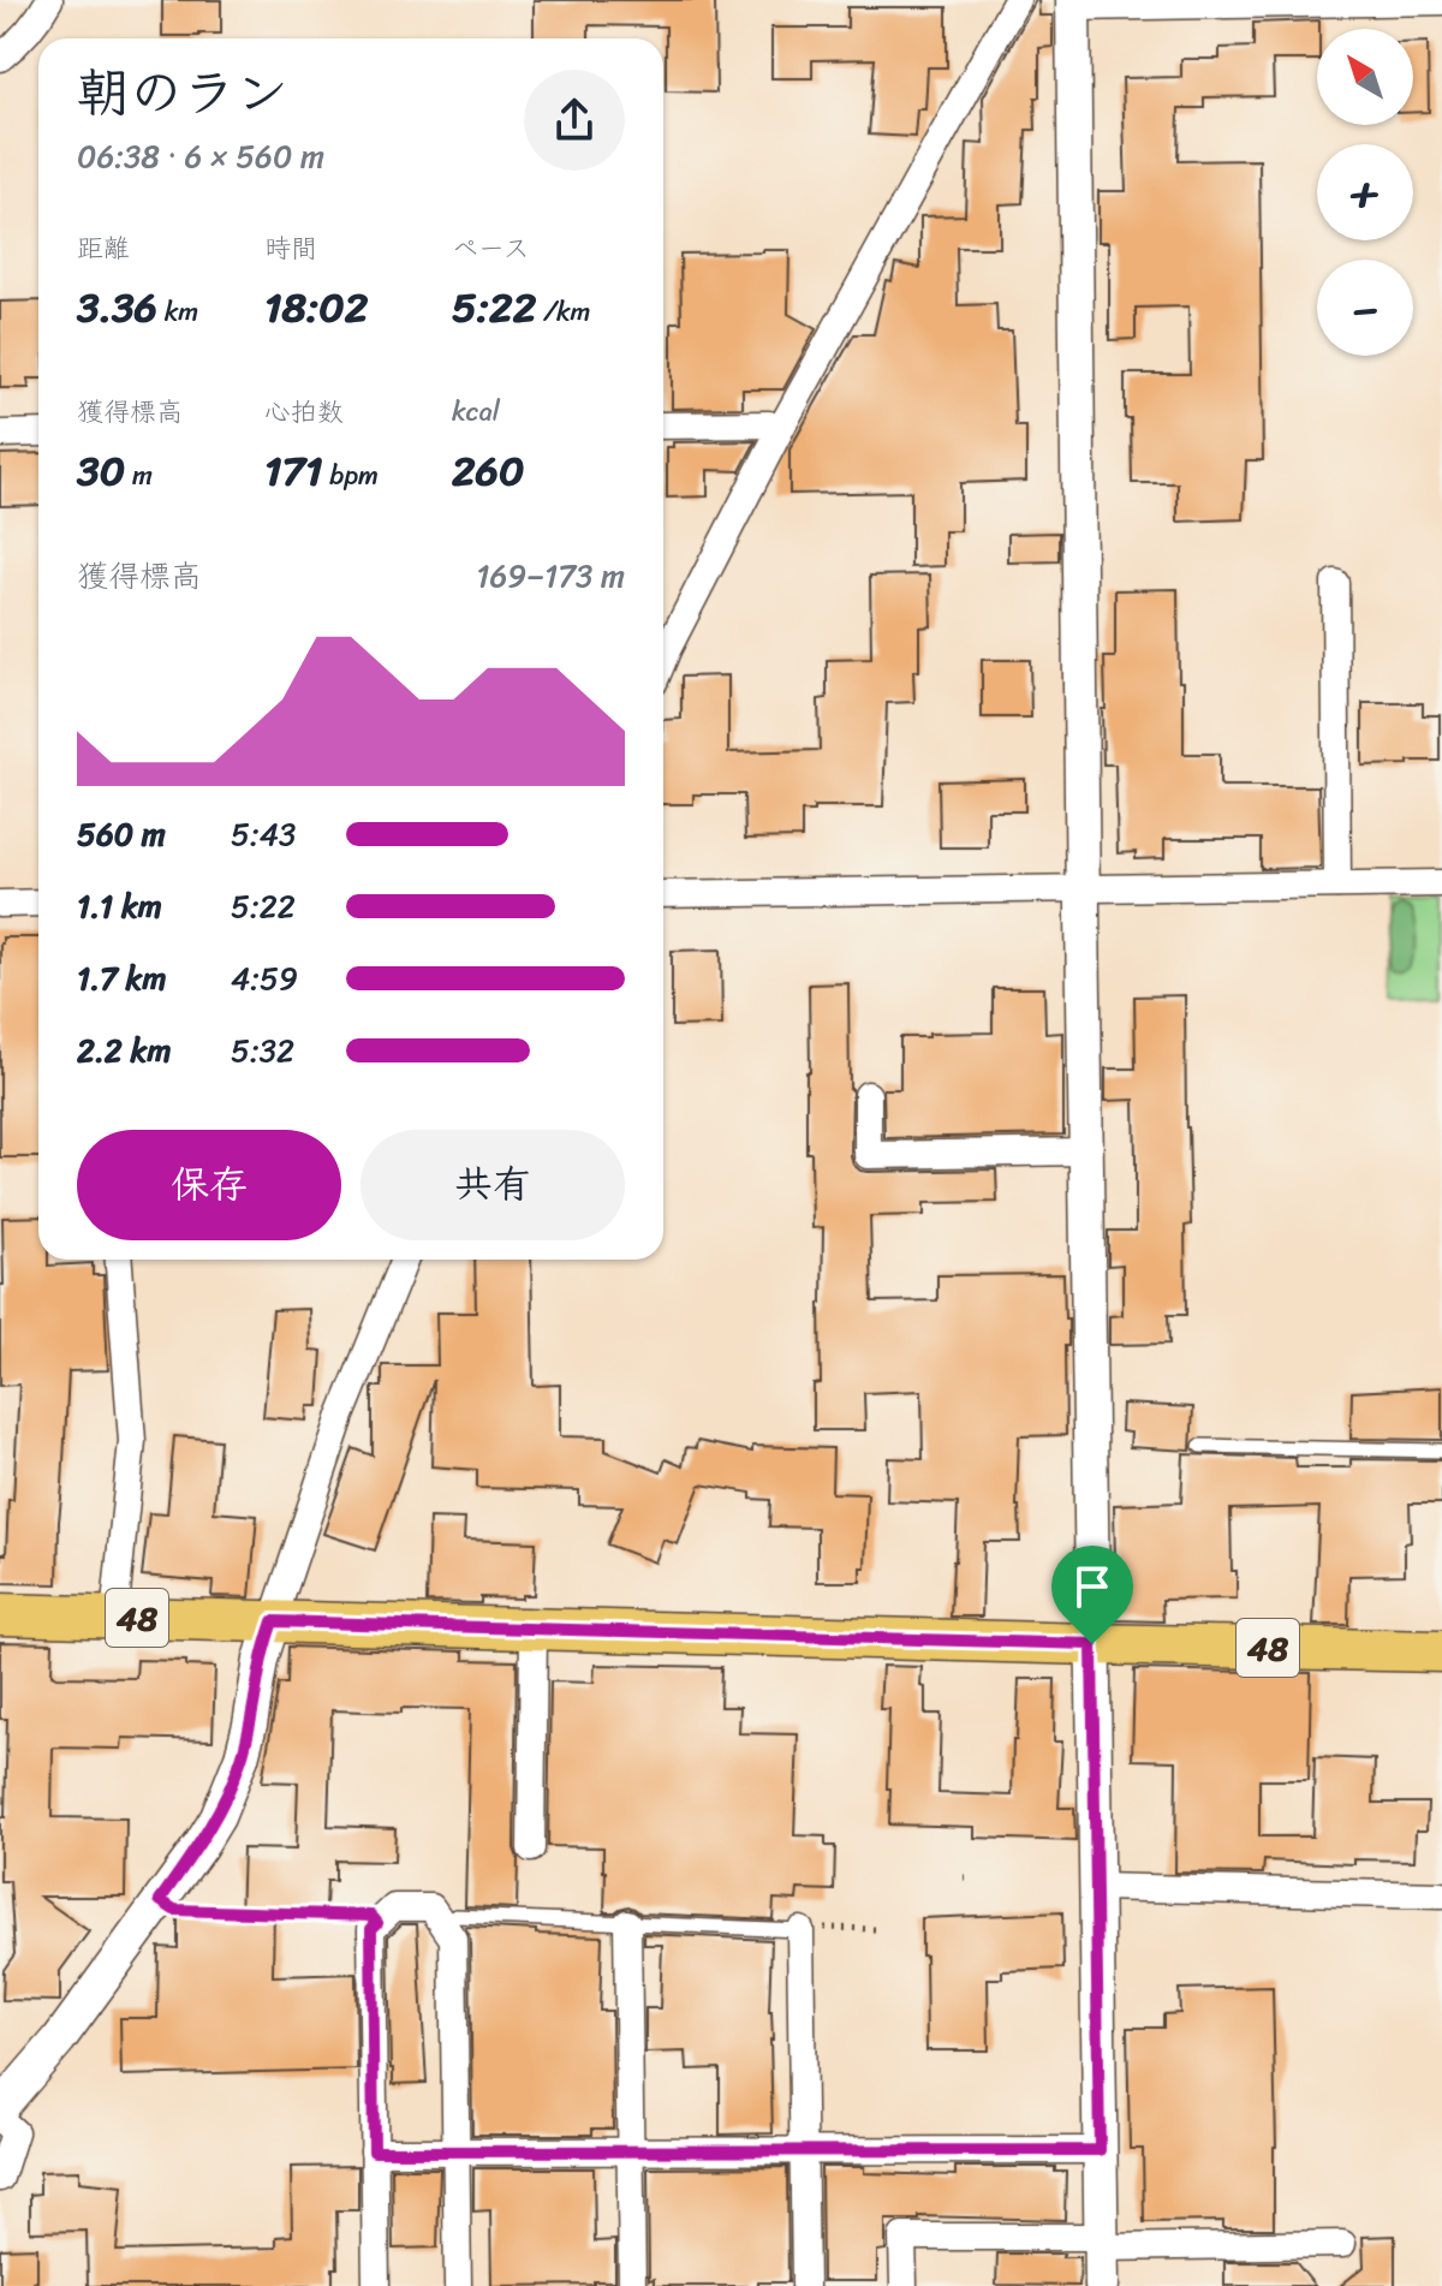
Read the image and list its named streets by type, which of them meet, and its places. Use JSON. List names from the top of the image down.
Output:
{
  "streets": {
    "main road": ["48"]
  },
  "north": "top left",
  "page": {
    "map_buttons": ["+", "−"],
    "heading": ["朝のラン", "06:38 · 6 × 560 m"],
    "stats": [
      ["距離", "3.36 km"],
      ["時間", "18:02"],
      ["ペース", "5:22 /km"],
      ["獲得標高", "30 m"],
      ["心拍数", "171 bpm"],
      ["kcal", "260"]
    ],
    "chart": ["獲得標高", "169–173 m"],
    "list": [
      {
        "name": "560 m",
        "note": "5:43"
      },
      {
        "name": "1.1 km",
        "note": "5:22"
      },
      {
        "name": "1.7 km",
        "note": "4:59"
      },
      {
        "name": "2.2 km",
        "note": "5:32"
      }
    ],
    "buttons": ["保存", "共有"]
  }
}
